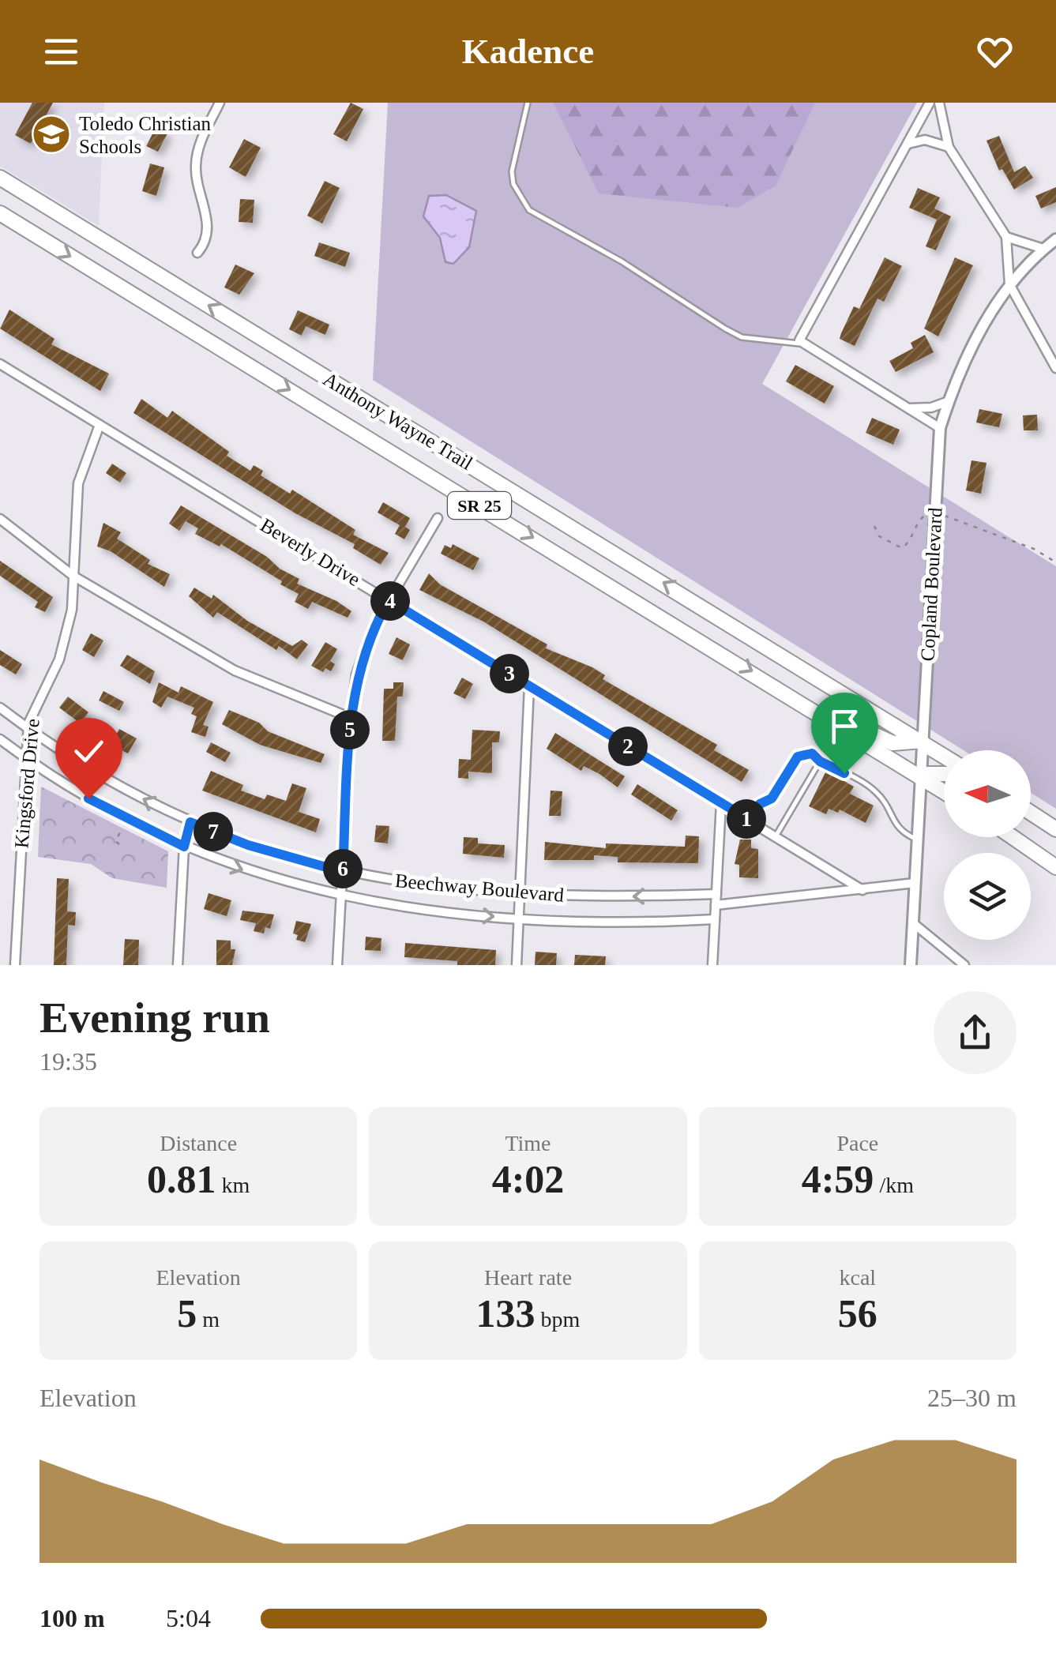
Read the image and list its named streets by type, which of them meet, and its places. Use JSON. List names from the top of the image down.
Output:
{
  "streets": {
    "highway": ["Anthony Wayne Trail", "SR 25"],
    "street": [
      "Beverly Drive",
      "Copland Boulevard",
      "Kingsford Drive",
      "Beechway Boulevard"
    ]
  },
  "crossings": [
    ["Anthony Wayne Trail", "Copland Boulevard"],
    ["Beverly Drive", "Kingsford Drive"],
    ["Kingsford Drive", "Beechway Boulevard"]
  ],
  "places": {
    "school or university": ["Toledo Christian Schools"]
  },
  "north": "left",
  "page": {
    "header": "Kadence",
    "pins": [
      "4",
      "3",
      "5",
      "2",
      "1",
      "7",
      "6"
    ],
    "heading": ["Evening run", "19:35"],
    "stats": [
      ["Distance", "0.81 km"],
      ["Time", "4:02"],
      ["Pace", "4:59 /km"],
      ["Elevation", "5 m"],
      ["Heart rate", "133 bpm"],
      ["kcal", "56"]
    ],
    "chart": ["Elevation", "25–30 m"],
    "list": [
      {
        "name": "100 m",
        "note": "5:04"
      }
    ]
  }
}
